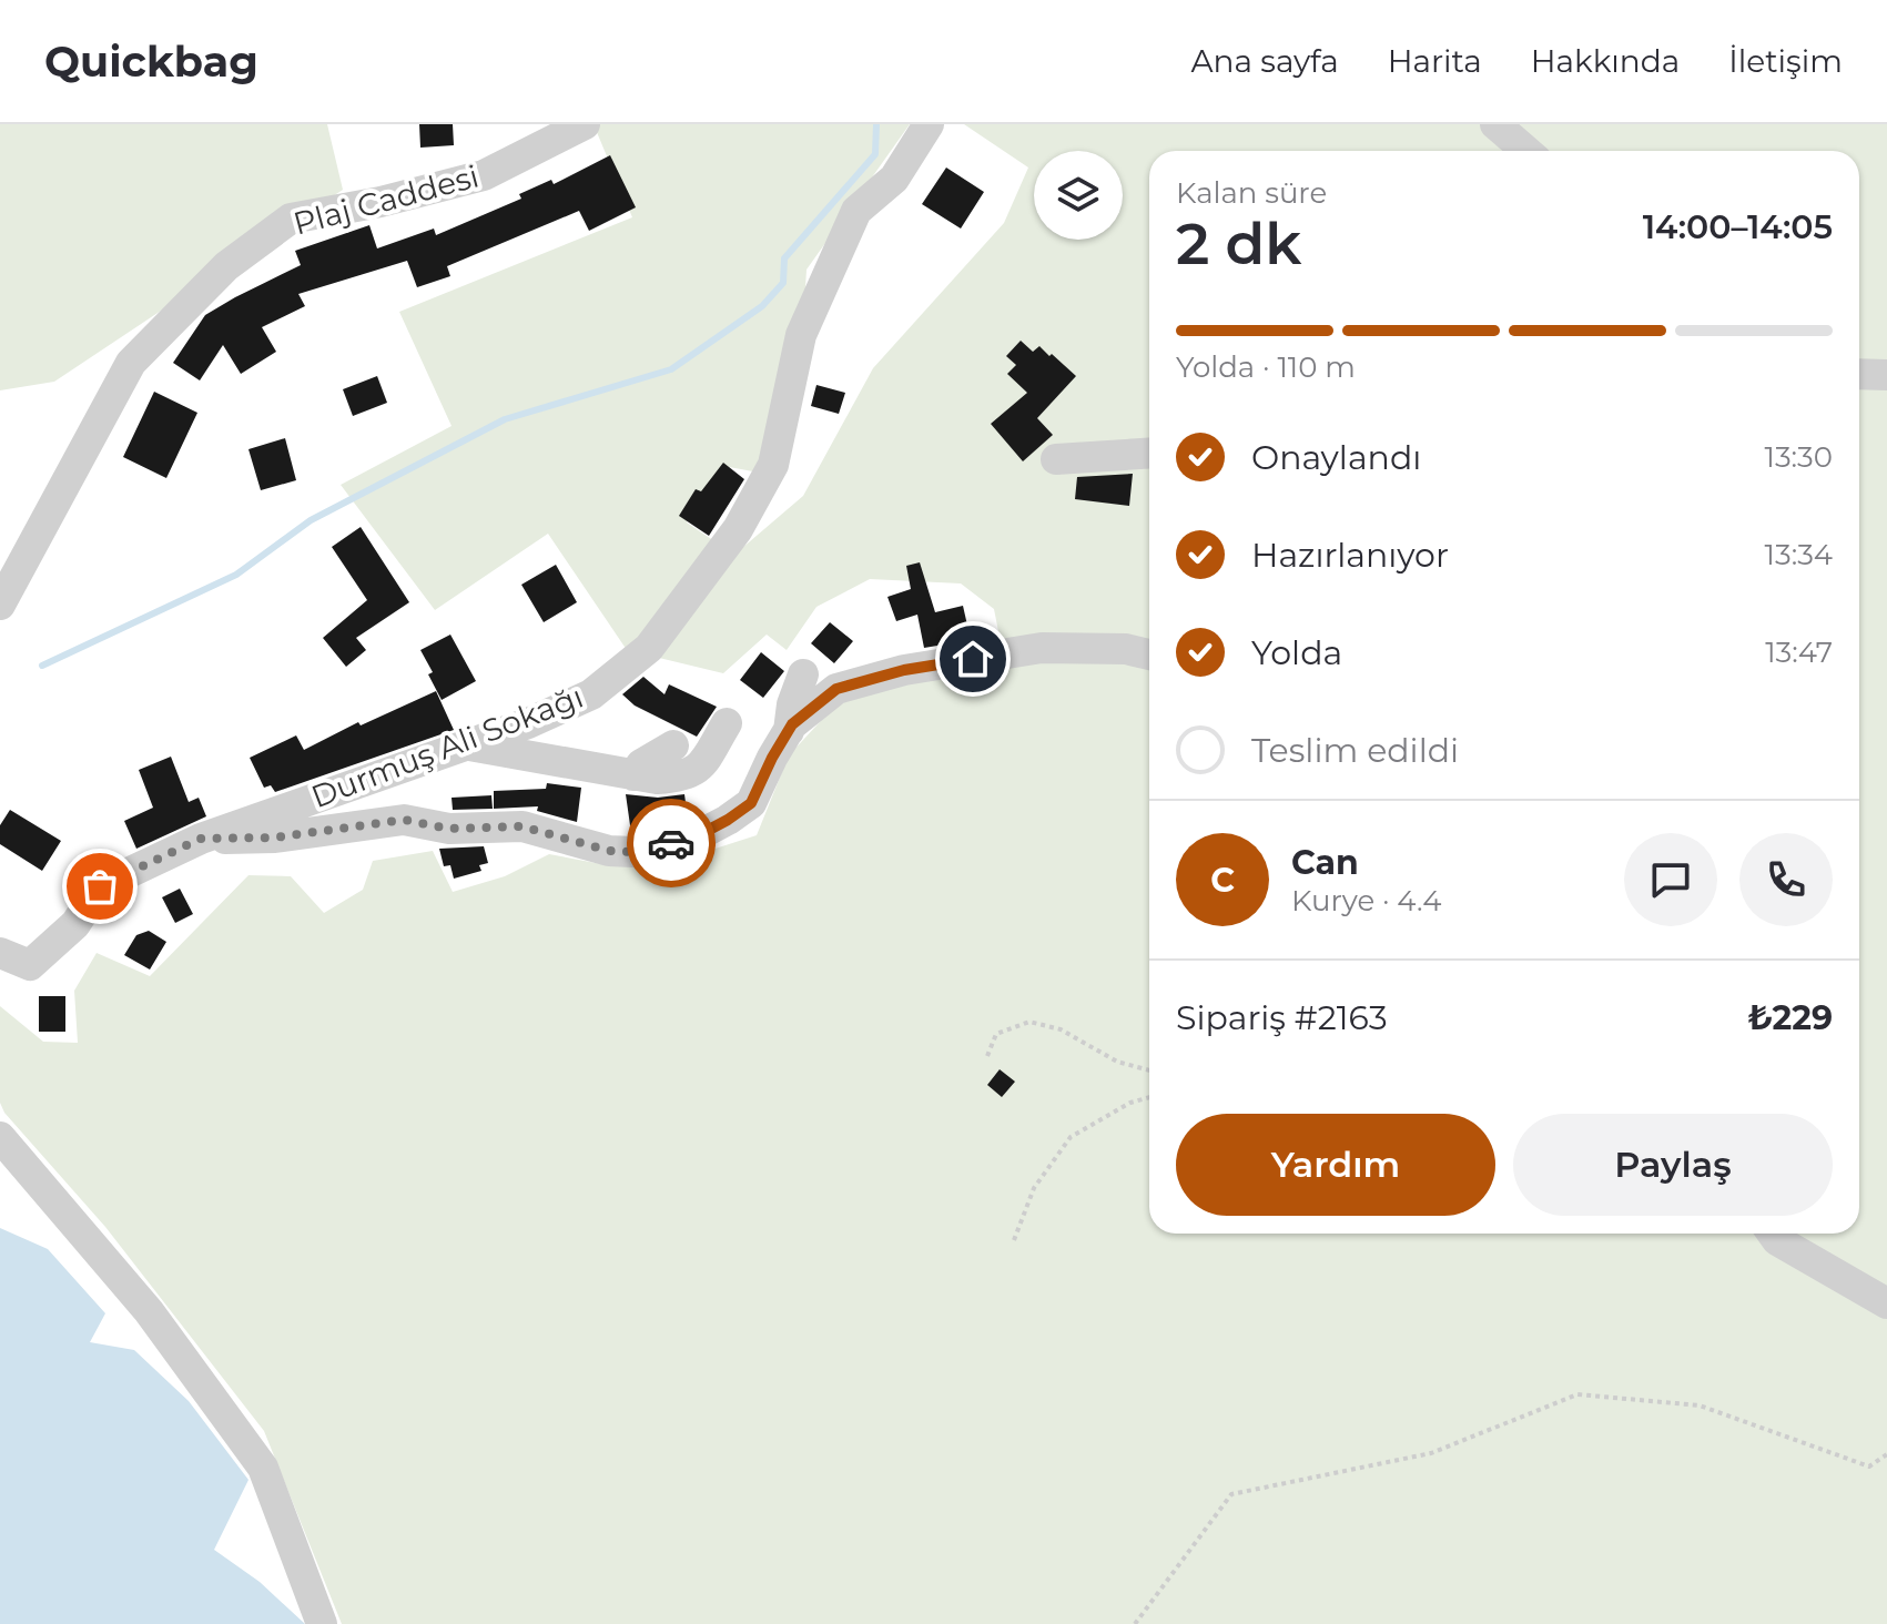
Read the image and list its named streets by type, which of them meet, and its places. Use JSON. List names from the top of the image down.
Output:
{
  "streets": {
    "street": ["Plaj Caddesi", "Durmuş Ali Sokağı"]
  },
  "page": {
    "header": "Quickbag",
    "nav": [
      "Ana sayfa",
      "Harita",
      "Hakkında",
      "İletişim"
    ],
    "heading": ["2 dk", "Kalan süre", "14:00–14:05"],
    "panel": [
      "Can",
      "Kurye · 4.4",
      "Sipariş #2163",
      "₺229"
    ],
    "bar": "Yolda · 110 m",
    "list": [
      ["Onaylandı", "13:30"],
      ["Hazırlanıyor", "13:34"],
      ["Yolda", "13:47"],
      "Teslim edildi"
    ],
    "round": "C",
    "buttons": ["Yardım", "Paylaş"]
  }
}
